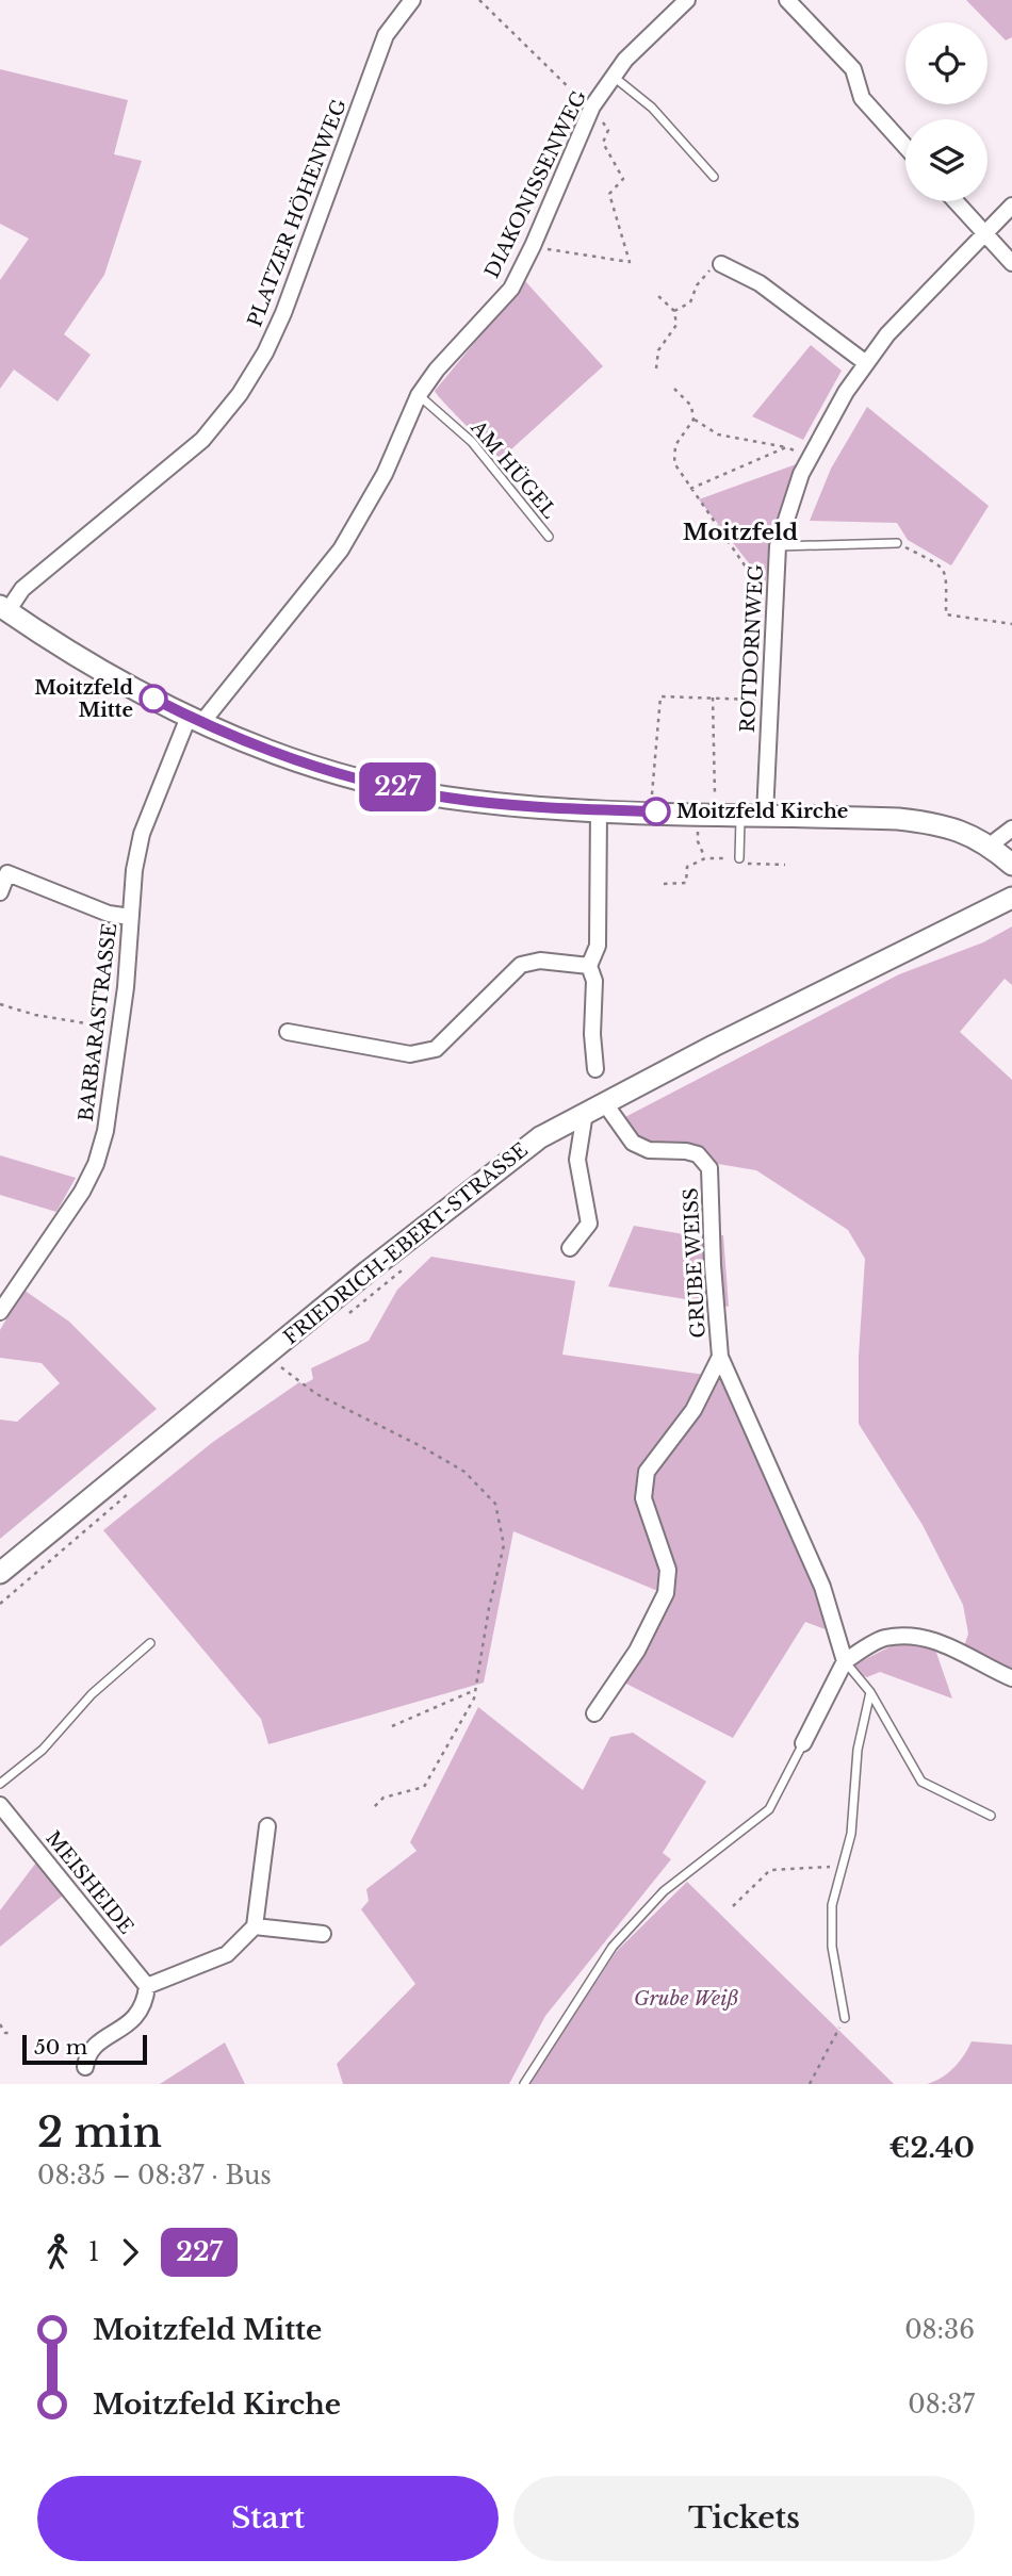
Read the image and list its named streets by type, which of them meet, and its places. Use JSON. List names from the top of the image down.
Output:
{
  "streets": {
    "main road": ["FRIEDRICH-EBERT-STRASSE"],
    "street": [
      "DIAKONISSENWEG",
      "PLATZER HÖHENWEG",
      "ROTDORNWEG",
      "BARBARASTRASSE",
      "GRUBE WEISS",
      "MEISHEIDE"
    ],
    "lane": ["AM HÜGEL"]
  },
  "crossings": [
    ["DIAKONISSENWEG", "AM HÜGEL"],
    ["DIAKONISSENWEG", "BARBARASTRASSE"],
    ["FRIEDRICH-EBERT-STRASSE", "GRUBE WEISS"]
  ],
  "districts": ["Moitzfeld"],
  "parks": ["Grube Weiß"],
  "places": ["Moitzfeld Mitte", "Moitzfeld Kirche"],
  "lines": ["bus line 227"],
  "scale_bar": "50 m",
  "page": {
    "on_map": "227",
    "scale": "50 m",
    "heading": ["2 min", "08:35 – 08:37 · Bus", "€2.40"],
    "legs": ["1", "227"],
    "list": [
      {
        "name": "Moitzfeld Mitte",
        "value": "08:36"
      },
      {
        "name": "Moitzfeld Kirche",
        "value": "08:37"
      }
    ],
    "buttons": ["Start", "Tickets"]
  }
}
